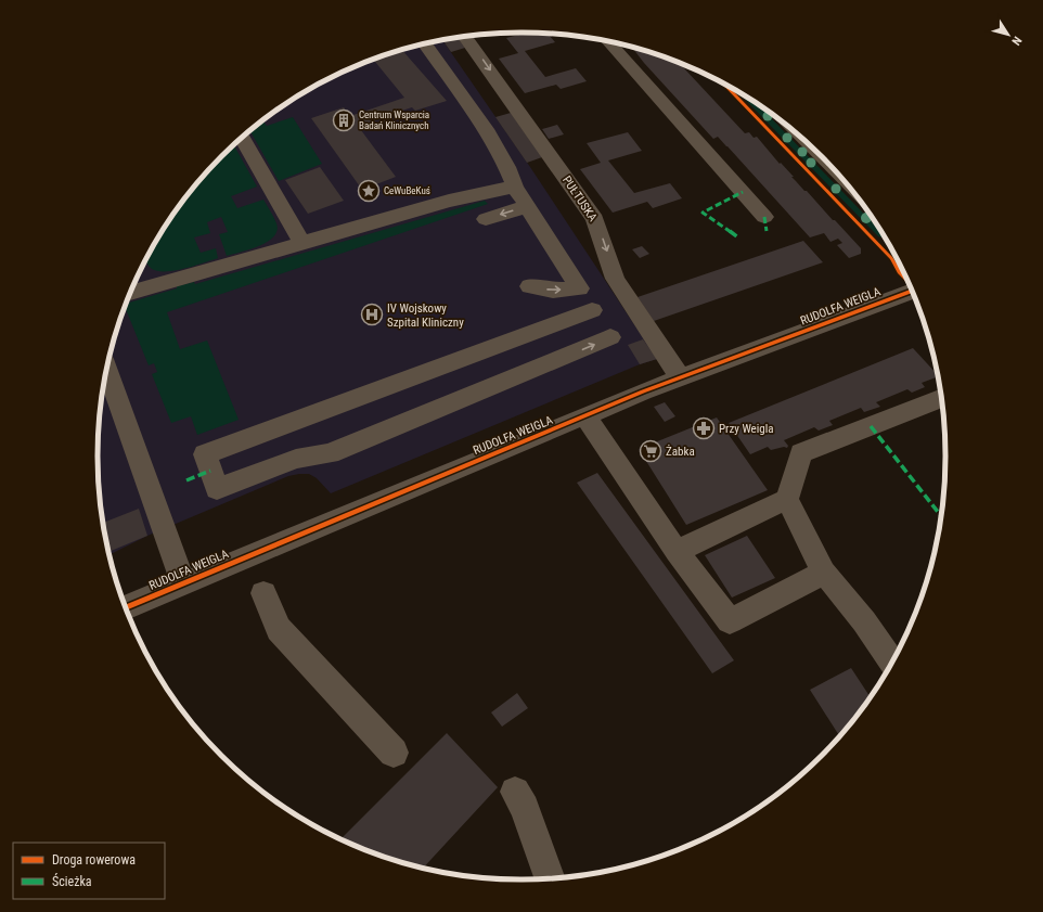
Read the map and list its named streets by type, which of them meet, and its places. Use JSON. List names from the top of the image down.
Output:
{
  "streets": {
    "street": ["PUŁTUSKA", "RUDOLFA WEIGLA"]
  },
  "crossings": [
    ["PUŁTUSKA", "RUDOLFA WEIGLA"]
  ],
  "places": {
    "building": ["Centrum Wsparcia Badań Klinicznych"],
    "place": ["CeWuBeKuś"],
    "hospital": ["IV Wojskowy Szpital Kliniczny"],
    "pharmacy": ["Przy Weigla"],
    "supermarket": ["Żabka"]
  },
  "legend": ["Droga rowerowa", "Ścieżka"],
  "north": "bottom right"
}
